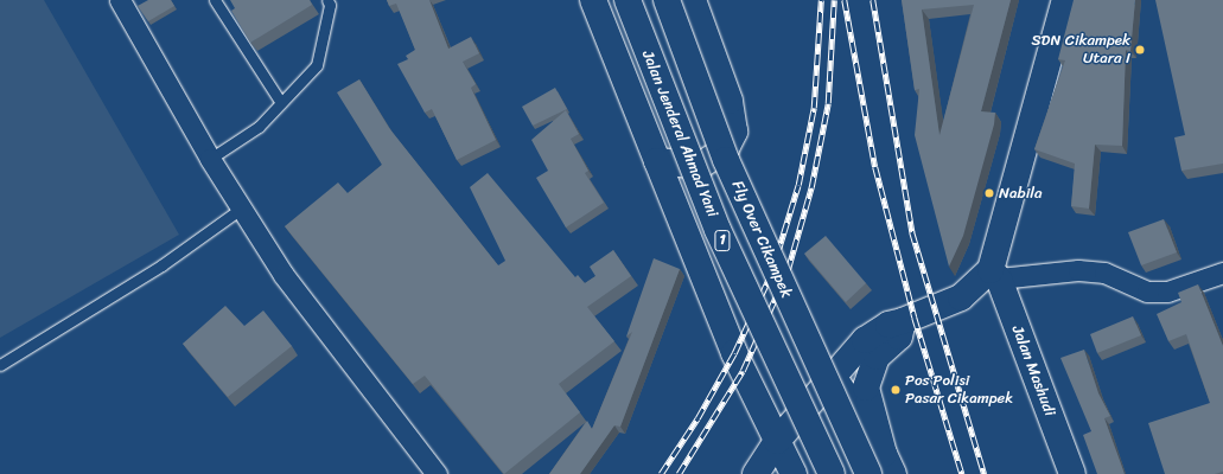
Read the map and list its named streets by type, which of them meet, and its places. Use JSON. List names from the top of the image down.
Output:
{
  "streets": {
    "main road": [
      "Jalan Jenderal Ahmad Yani",
      "Fly Over Cikampek",
      "1",
      "Jalan Mashudi"
    ]
  },
  "places": ["SDN Cikampek Utara I", "Nabila", "Pos Polisi Pasar Cikampek"]
}
